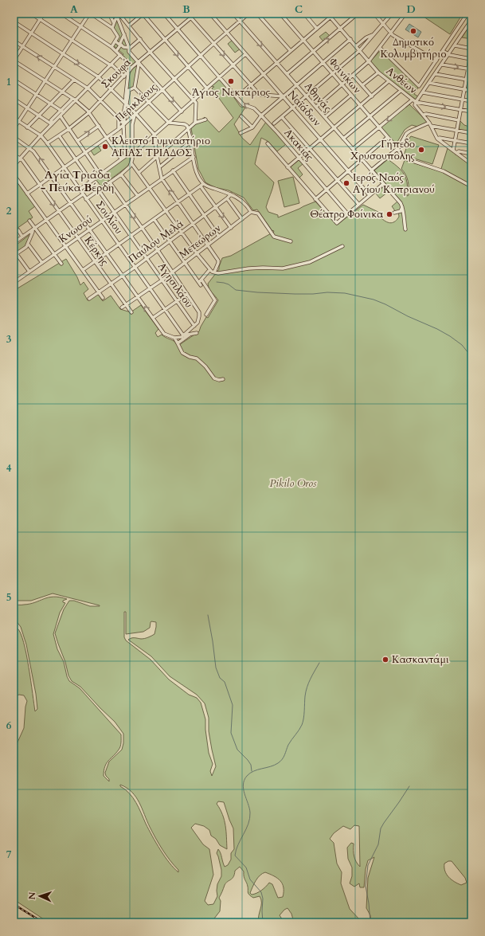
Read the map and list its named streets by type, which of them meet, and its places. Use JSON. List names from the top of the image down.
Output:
{
  "streets": {
    "street": [
      "Σκουφά",
      "Φοινίκων",
      "Ανθέων",
      "Αθηνάς",
      "Περικλέους",
      "Ναϊάδων",
      "Ακακίας",
      "Σουλίου",
      "Κνωσού",
      "Παύλου Μελά",
      "Μετεώρων",
      "Κέρκης",
      "Αγησιλάου"
    ]
  },
  "crossings": [
    ["Σκουφά", "Ακακίας"],
    ["Σκουφά", "Σουλίου"],
    ["Αθηνάς", "Περικλέους"],
    ["Περικλέους", "Ναϊάδων"],
    ["Περικλέους", "Ακακίας"],
    ["Περικλέους", "Σουλίου"],
    ["Περικλέους", "Κέρκης"],
    ["Σουλίου", "Κνωσού"],
    ["Σουλίου", "Παύλου Μελά"],
    ["Σουλίου", "Μετεώρων"],
    ["Κνωσού", "Κέρκης"],
    ["Κνωσού", "Αγησιλάου"],
    ["Παύλου Μελά", "Κέρκης"],
    ["Παύλου Μελά", "Αγησιλάου"],
    ["Μετεώρων", "Κέρκης"],
    ["Μετεώρων", "Αγησιλάου"]
  ],
  "districts": ["Αγία Τριάδα - Πεύκα Βέρδη"],
  "parks": ["Pikilo Oros"],
  "places": [
    "Δημοτικό Κολυμβητήριο",
    "Άγιος Νεκτάριος",
    "Κλειστό Γυμναστήριο ΑΓΙΑΣ ΤΡΙΑΔΟΣ",
    "Γήπεδο Χρυσουπολης",
    "Ιερός Ναός Αγίου Κυπριανού",
    "Θέατρο Φοίνικα",
    "Κασκαντάμι"
  ],
  "north": "left",
  "grid": {
    "columns": [
      "A",
      "B",
      "C",
      "D"
    ],
    "rows": [
      "1",
      "2",
      "3",
      "4",
      "5",
      "6",
      "7"
    ]
  }
}
